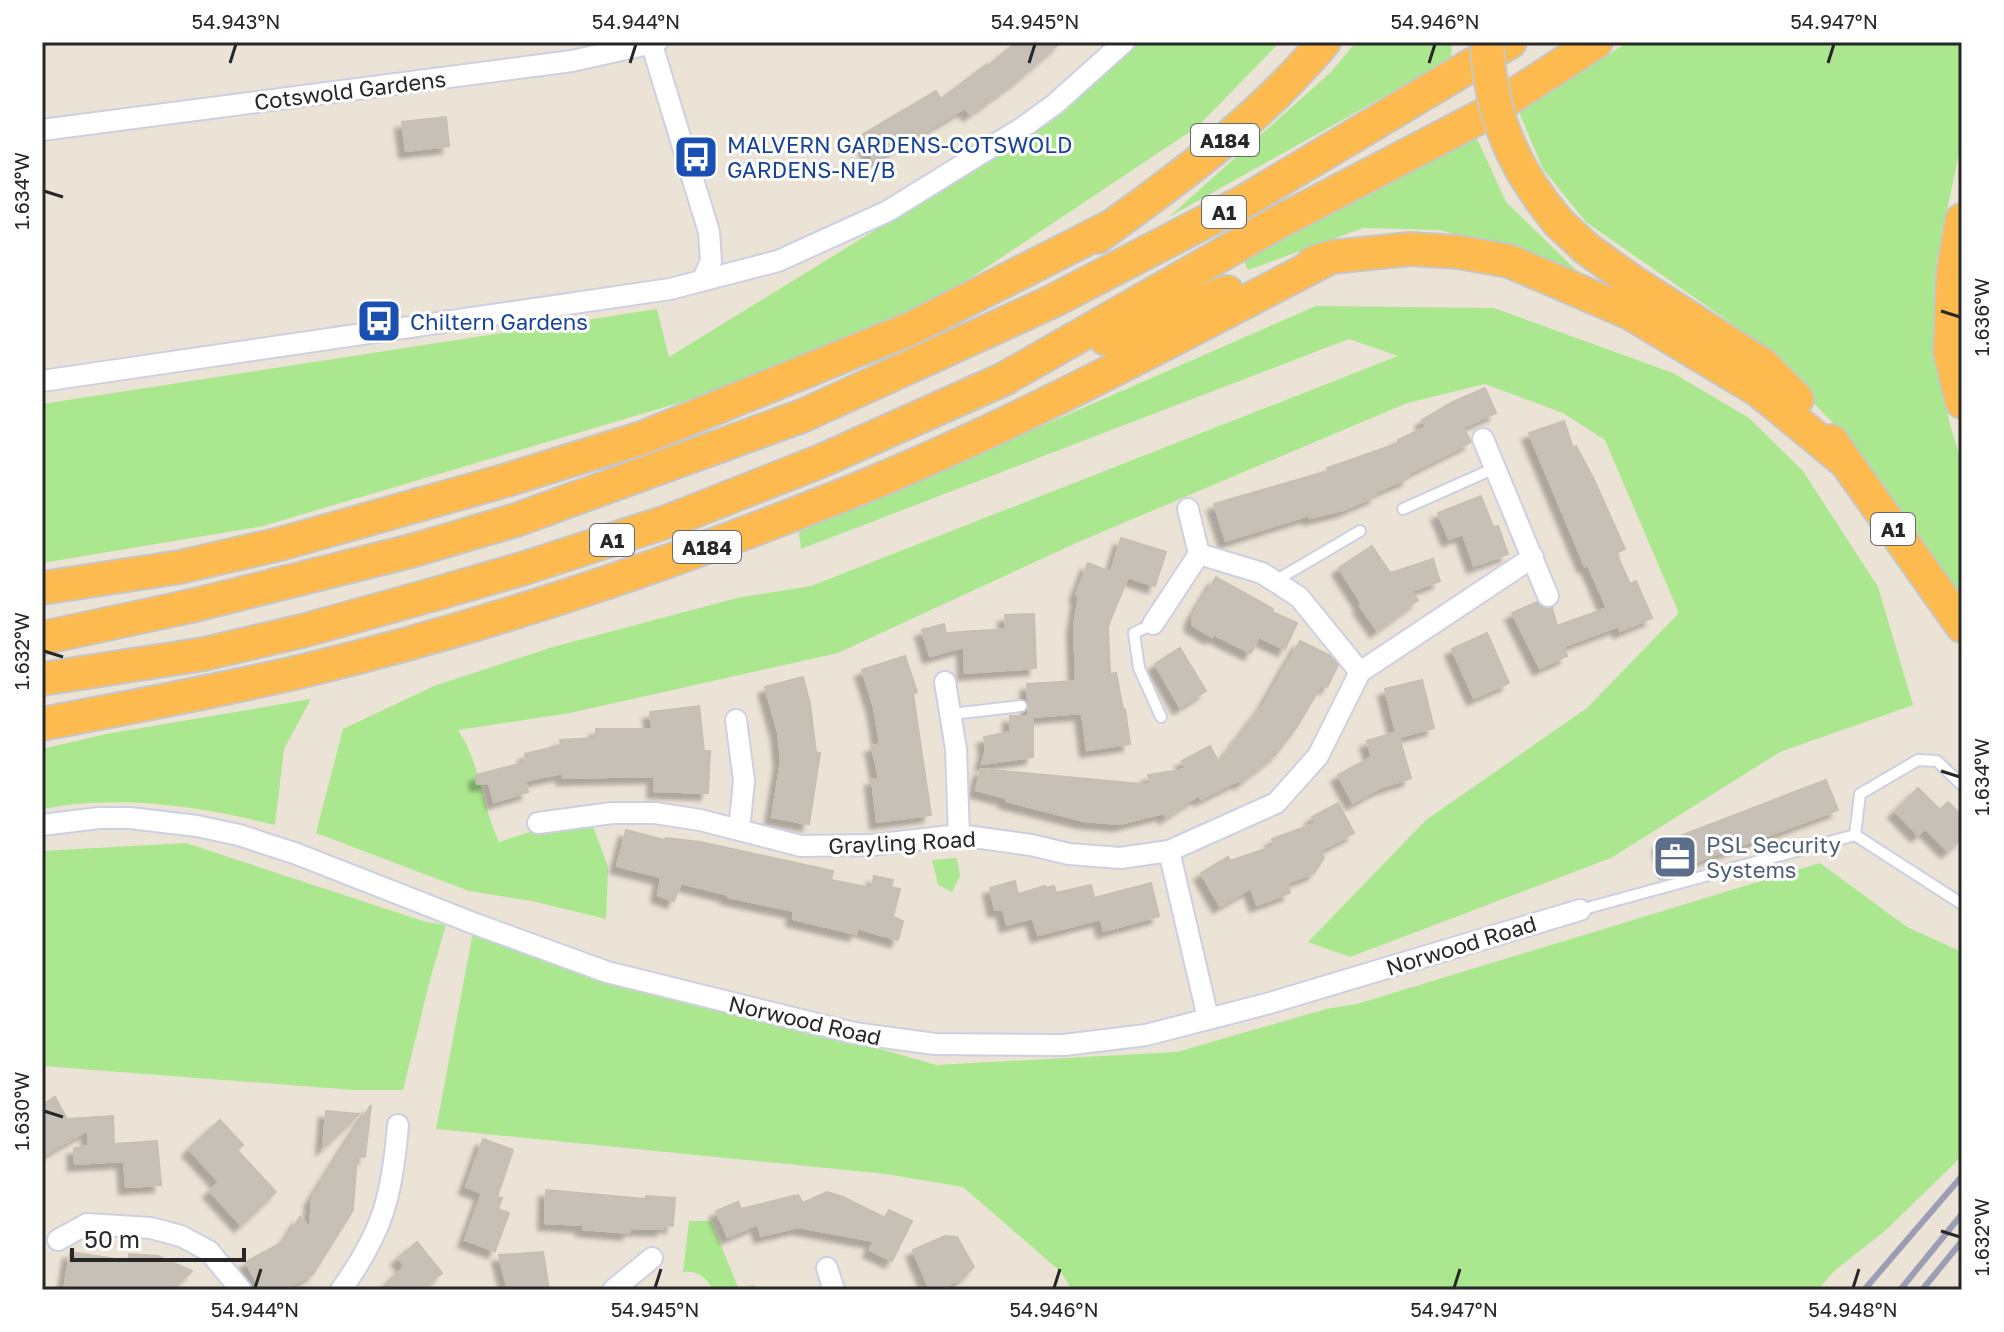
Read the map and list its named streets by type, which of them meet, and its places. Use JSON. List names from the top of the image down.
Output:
{
  "streets": {
    "highway": ["A184", "A1"],
    "street": ["Cotswold Gardens", "Grayling Road", "Norwood Road"]
  },
  "crossings": [
    ["A184", "A1"]
  ],
  "places": {
    "bus stop": ["MALVERN GARDENS-COTSWOLD GARDENS-NE/B", "Chiltern Gardens"],
    "office": ["PSL Security Systems"]
  },
  "scale_bar": "50 m",
  "coordinates": [
    "54.943°N",
    "54.944°N",
    "54.945°N",
    "54.946°N",
    "54.947°N",
    "1.634°W",
    "1.636°W",
    "1.632°W",
    "1.630°W",
    "54.948°N"
  ]
}
